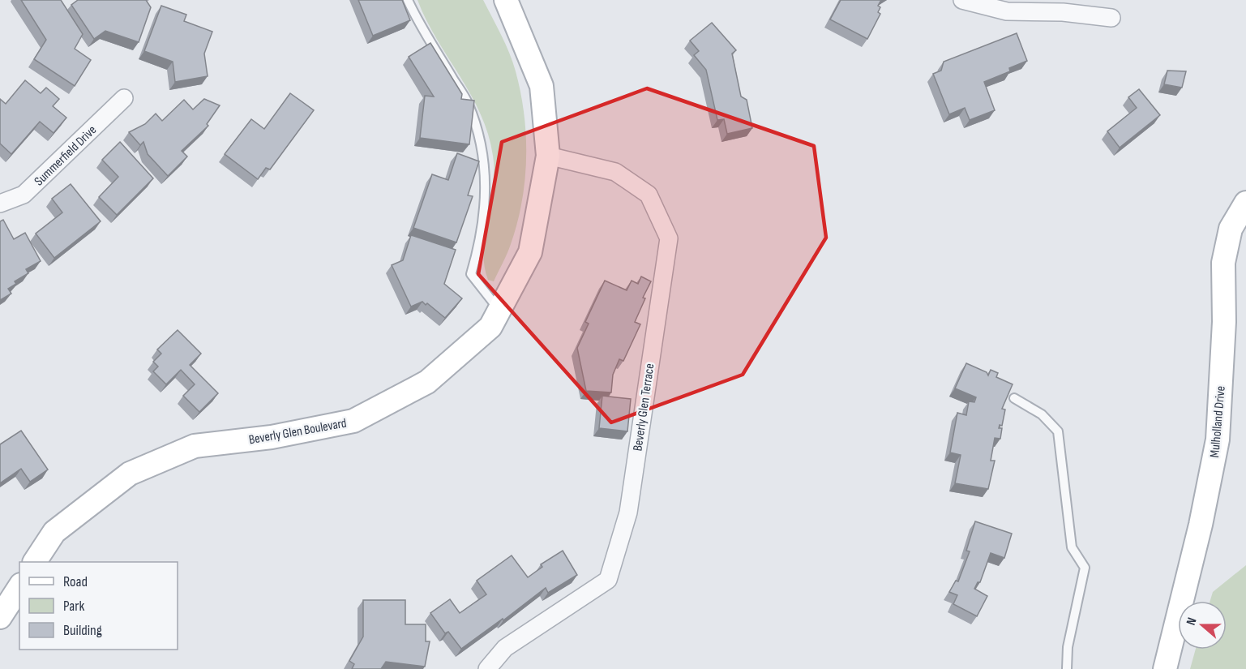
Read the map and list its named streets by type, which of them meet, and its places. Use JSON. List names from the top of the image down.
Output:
{
  "streets": {
    "main road": ["Mulholland Drive", "Beverly Glen Boulevard"],
    "street": ["Summerfield Drive", "Beverly Glen Terrace"]
  },
  "crossings": [
    ["Beverly Glen Terrace", "Beverly Glen Boulevard"]
  ],
  "legend": ["Road", "Park", "Building"],
  "north": "left"
}
